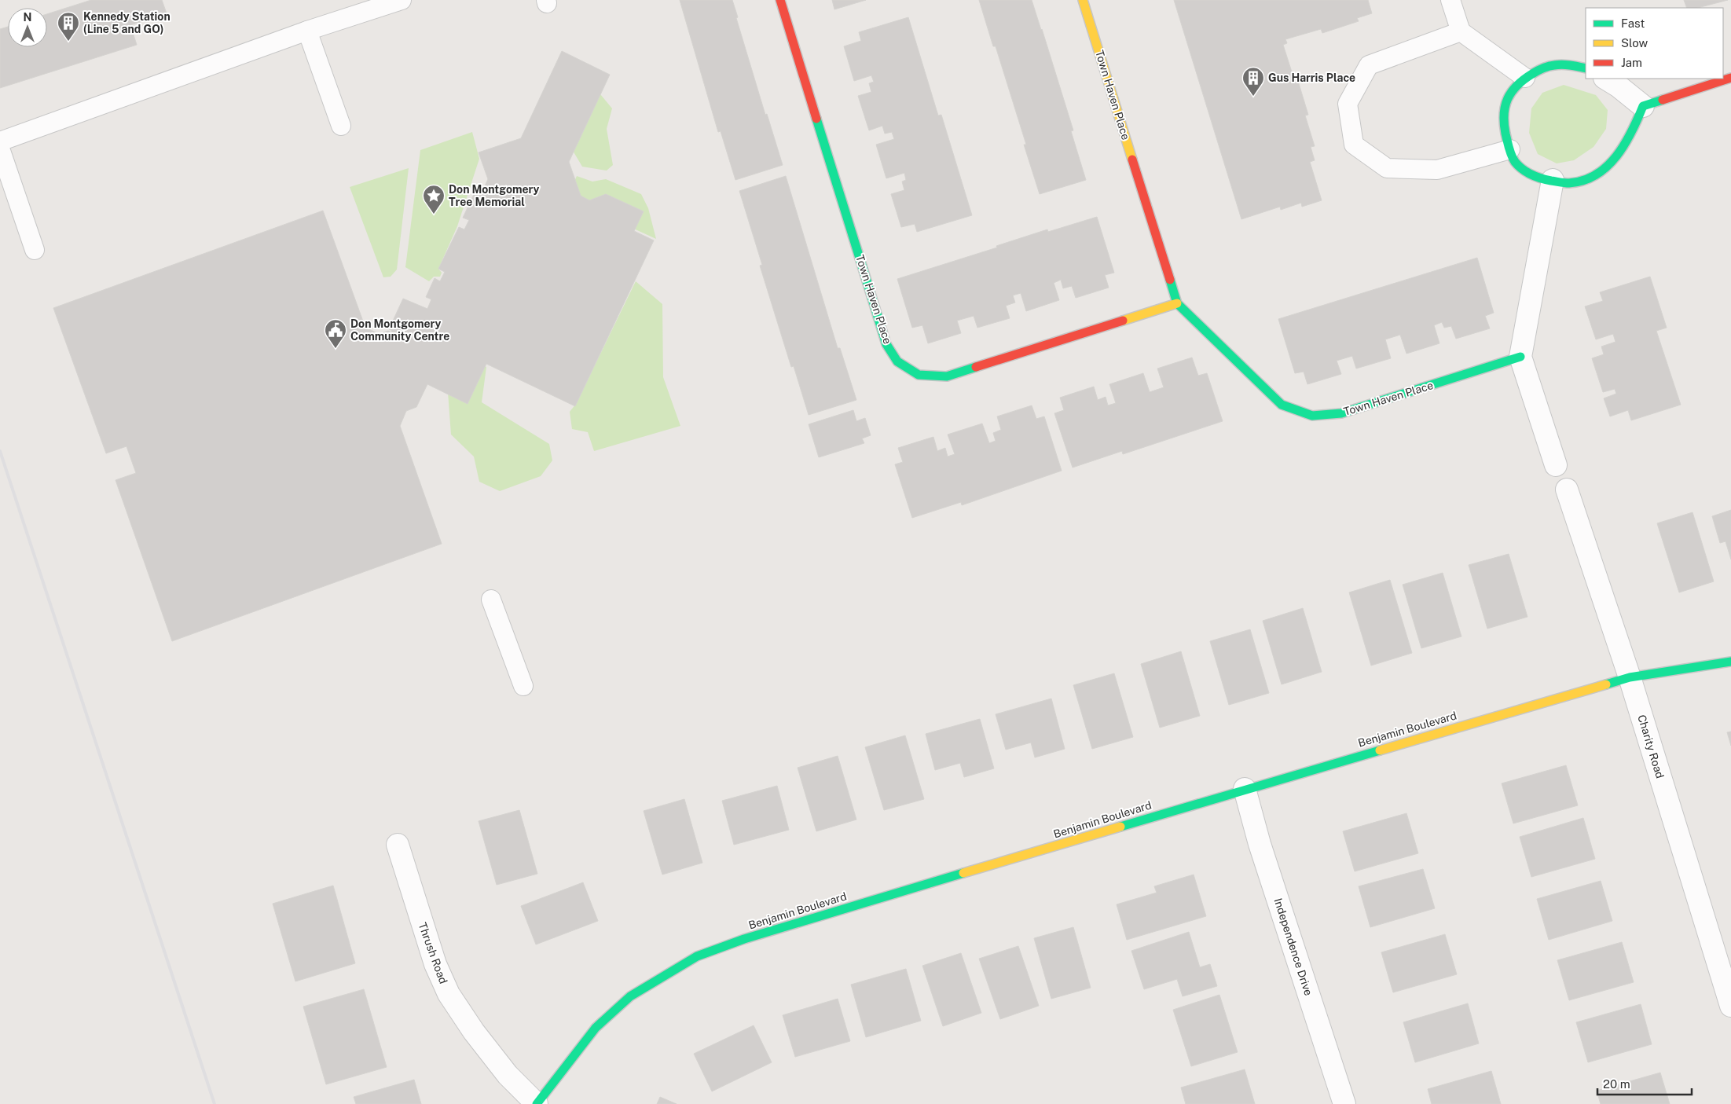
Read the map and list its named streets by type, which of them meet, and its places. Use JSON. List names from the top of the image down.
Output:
{
  "streets": {
    "street": [
      "Town Haven Place",
      "Benjamin Boulevard",
      "Charity Road",
      "Independence Drive",
      "Thrush Road"
    ]
  },
  "crossings": [
    ["Benjamin Boulevard", "Charity Road"],
    ["Benjamin Boulevard", "Independence Drive"],
    ["Benjamin Boulevard", "Thrush Road"]
  ],
  "places": {
    "building": ["Kennedy Station (Line 5 and GO)", "Gus Harris Place"],
    "place": ["Don Montgomery Tree Memorial"],
    "public building": ["Don Montgomery Community Centre"]
  },
  "legend": ["Fast", "Slow", "Jam"],
  "scale_bar": "20 m",
  "north": "top"
}
